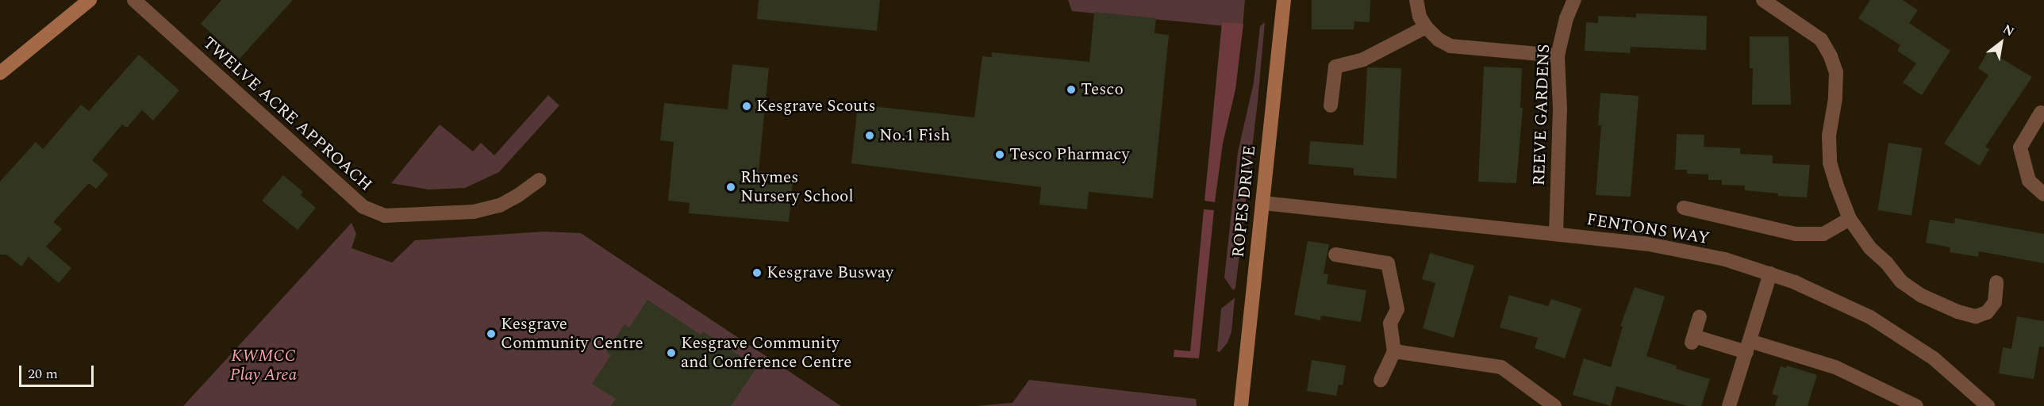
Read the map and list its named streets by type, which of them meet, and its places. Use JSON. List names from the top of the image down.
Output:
{
  "streets": {
    "street": [
      "TWELVE ACRE APPROACH",
      "REEVE GARDENS",
      "ROPES DRIVE",
      "FENTONS WAY"
    ]
  },
  "crossings": [
    ["REEVE GARDENS", "FENTONS WAY"],
    ["ROPES DRIVE", "FENTONS WAY"]
  ],
  "parks": ["KWMCC Play Area"],
  "places": [
    "Tesco",
    "Kesgrave Scouts",
    "No.1 Fish",
    "Tesco Pharmacy",
    "Rhymes Nursery School",
    "Kesgrave Busway",
    "Kesgrave Community Centre",
    "Kesgrave Community and Conference Centre"
  ],
  "scale_bar": "20 m",
  "north": "top right"
}
